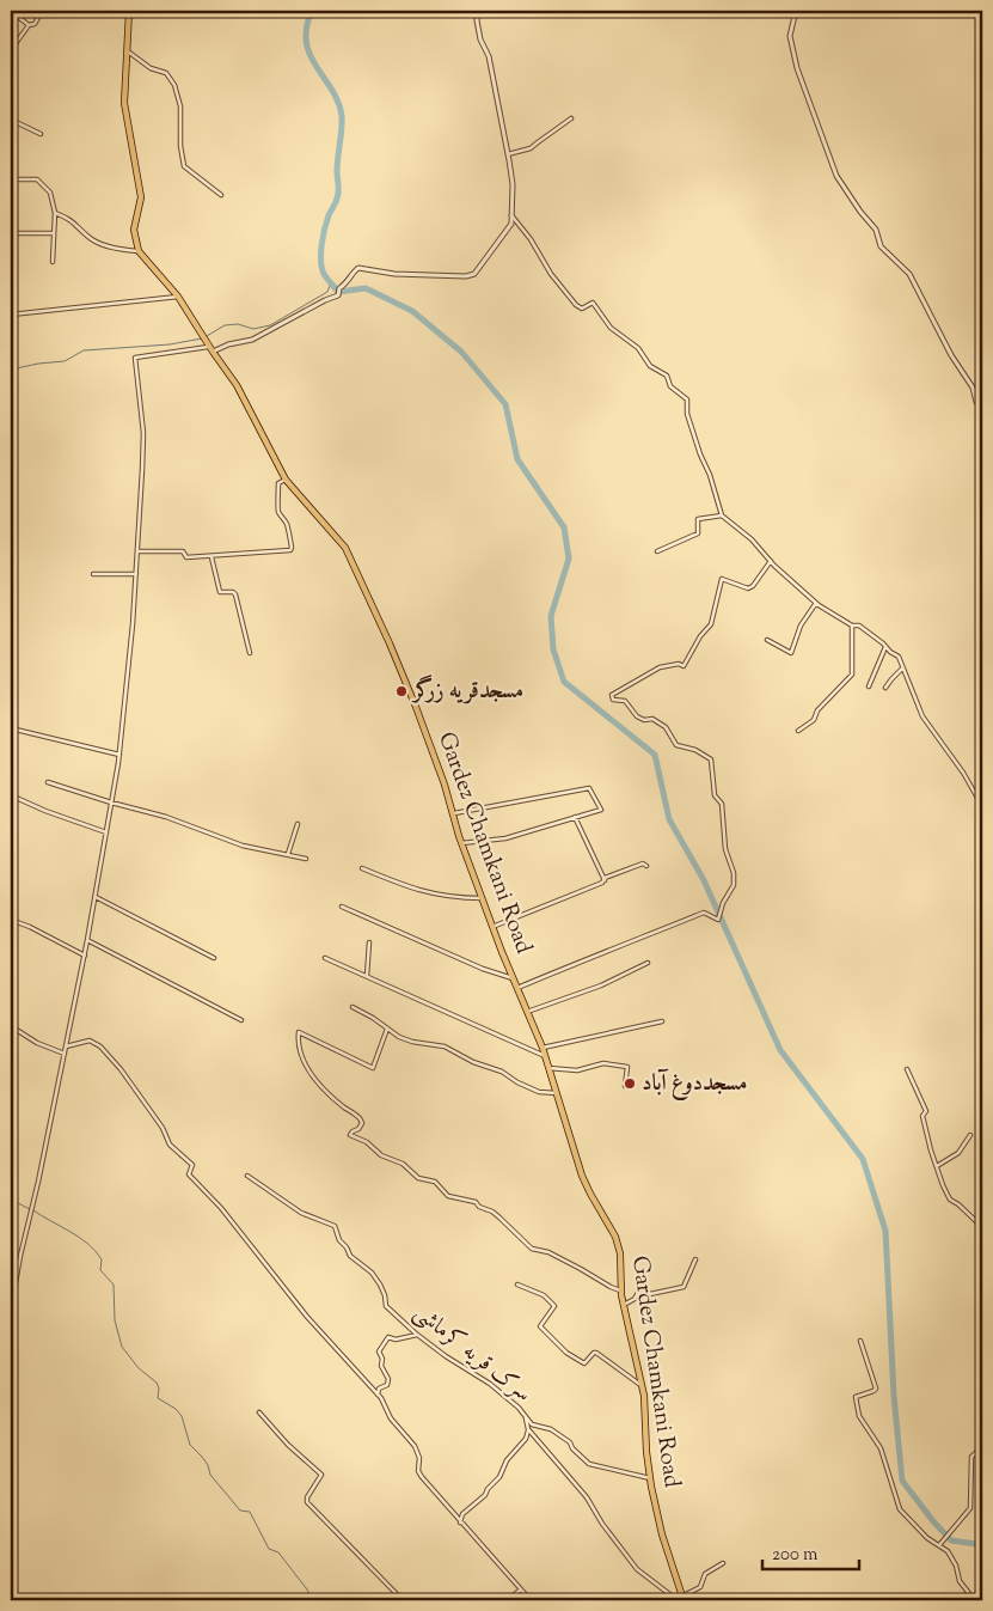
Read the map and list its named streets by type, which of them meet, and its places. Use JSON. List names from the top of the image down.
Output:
{
  "streets": {
    "highway": ["Gardez Chamkani Road"],
    "street": ["سرک قریه کرماشی"]
  },
  "crossings": [
    ["Gardez Chamkani Road", "سرک قریه کرماشی"]
  ],
  "places": ["مسجدقریه زرگر", "مسجددوغ آباد"],
  "scale_bar": "200 m"
}
